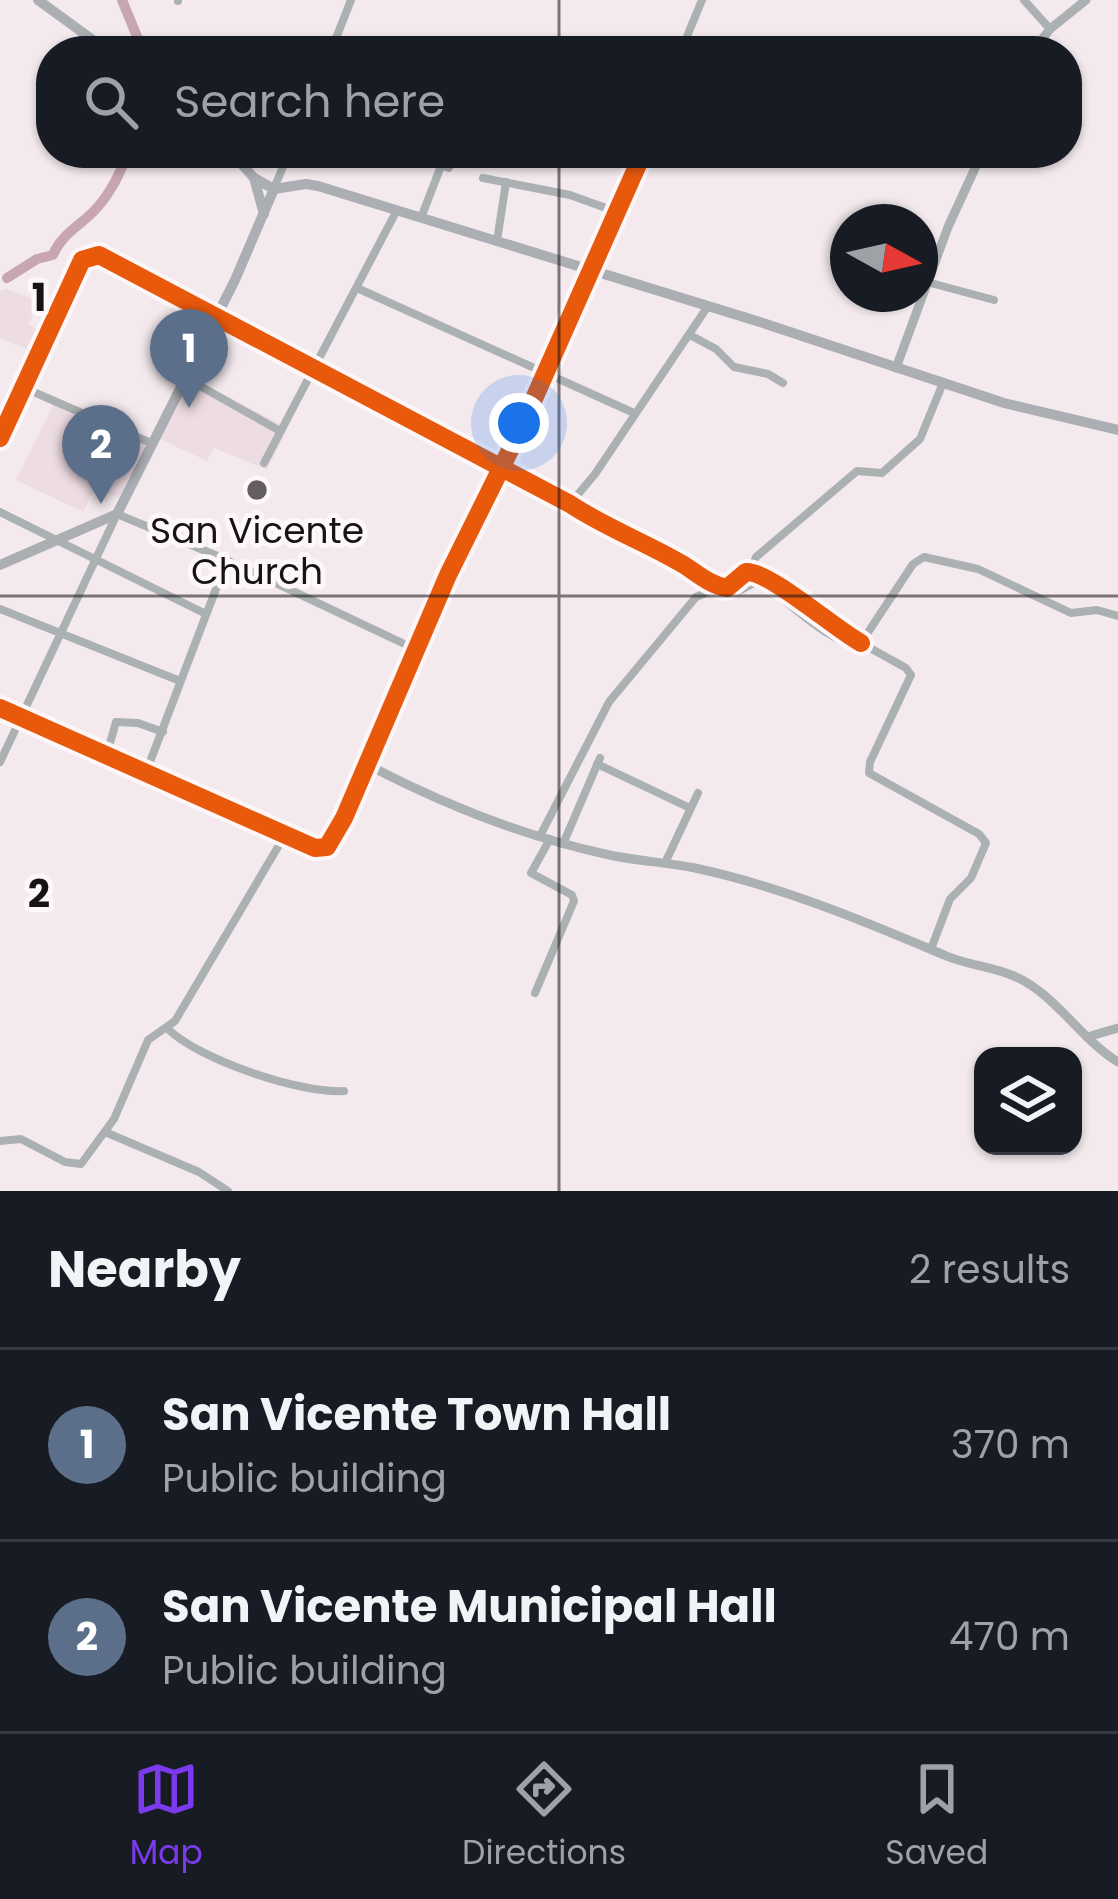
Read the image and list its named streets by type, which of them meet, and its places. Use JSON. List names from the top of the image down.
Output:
{
  "places": ["San Vicente Church"],
  "north": "right",
  "page": {
    "search": "Search here",
    "pins": ["1", "2"],
    "heading": ["Nearby", "2 results"],
    "list": [
      {
        "mark": "1",
        "name": "San Vicente Town Hall",
        "note": "Public building",
        "value": "370 m"
      },
      {
        "mark": "2",
        "name": "San Vicente Municipal Hall",
        "note": "Public building",
        "value": "470 m"
      }
    ],
    "nav": ["Map", "Directions", "Saved"]
  },
  "grid": {
    "rows": ["1", "2"]
  }
}
